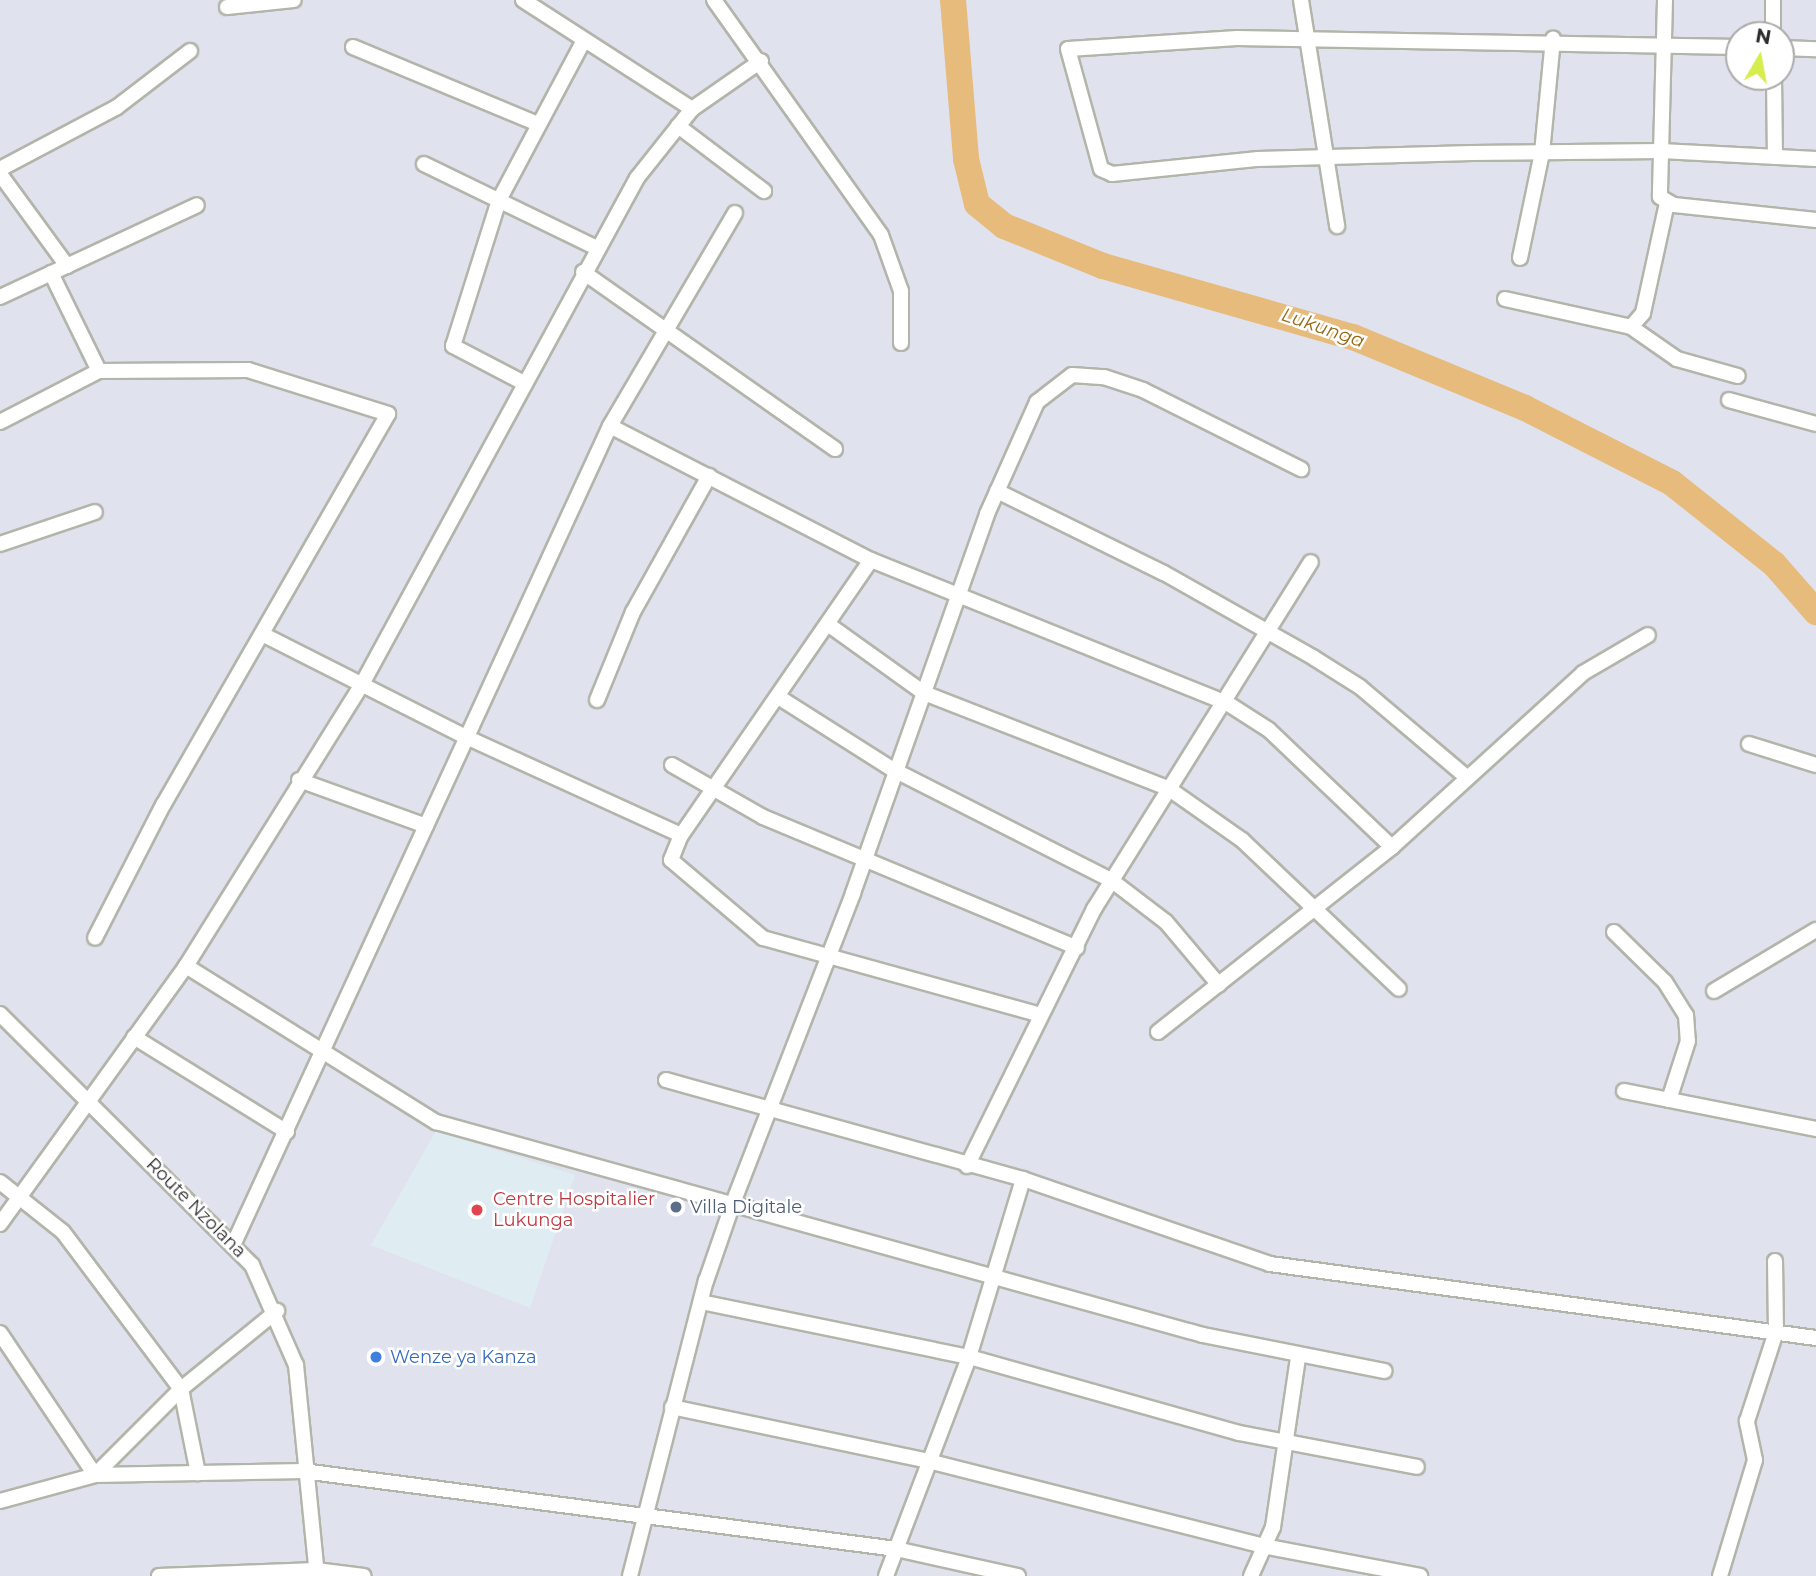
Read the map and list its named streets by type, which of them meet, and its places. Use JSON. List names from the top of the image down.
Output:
{
  "streets": {
    "street": ["Route Nzolana"]
  },
  "water": ["Lukunga"],
  "places": ["Villa Digitale", "Centre Hospitalier Lukunga", "Wenze ya Kanza"],
  "north": "top"
}
